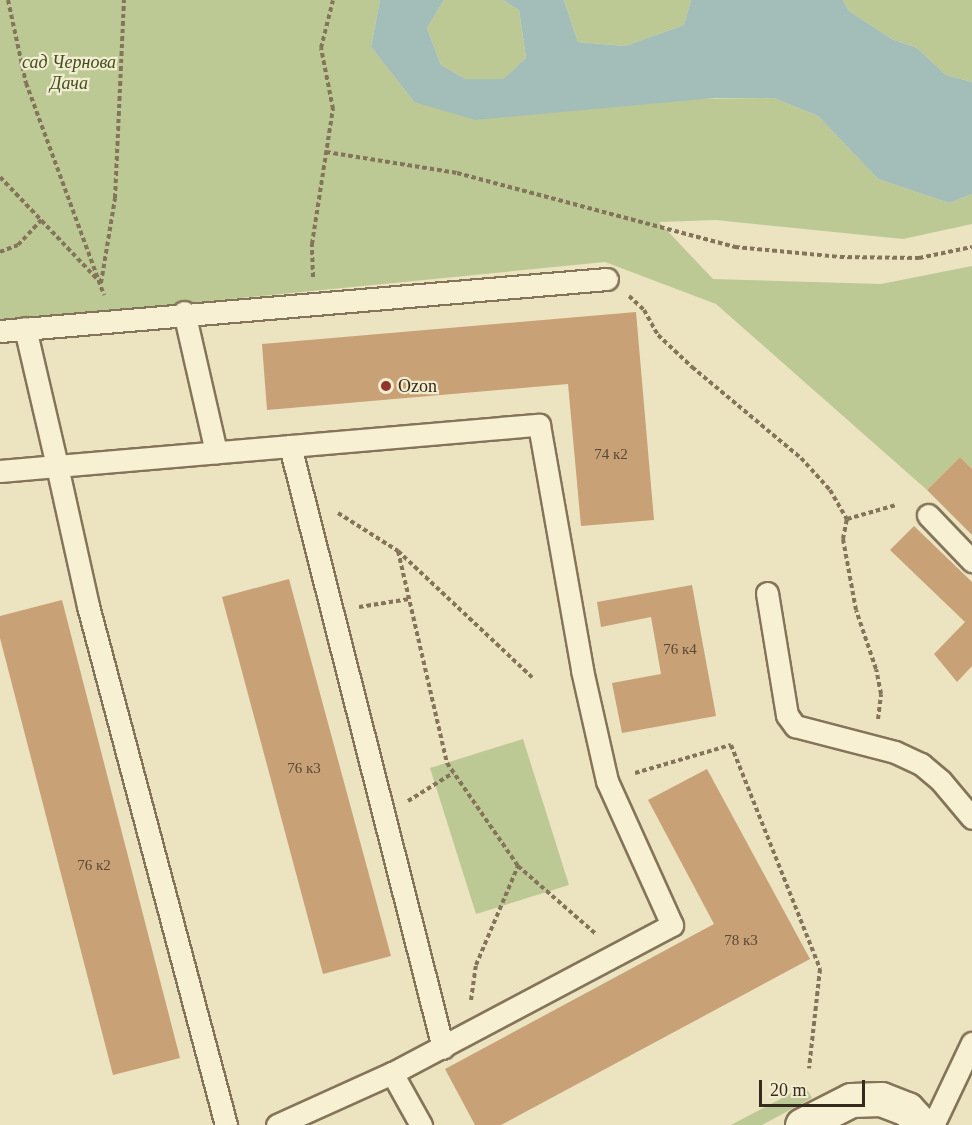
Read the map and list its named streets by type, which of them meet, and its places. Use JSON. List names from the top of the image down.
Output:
{
  "parks": ["сад Чернова Дача"],
  "places": ["Ozon"],
  "house_numbers": [
    "74 к2",
    "76 к4",
    "76 к3",
    "76 к2",
    "78 к3"
  ],
  "scale_bar": "20 m"
}
